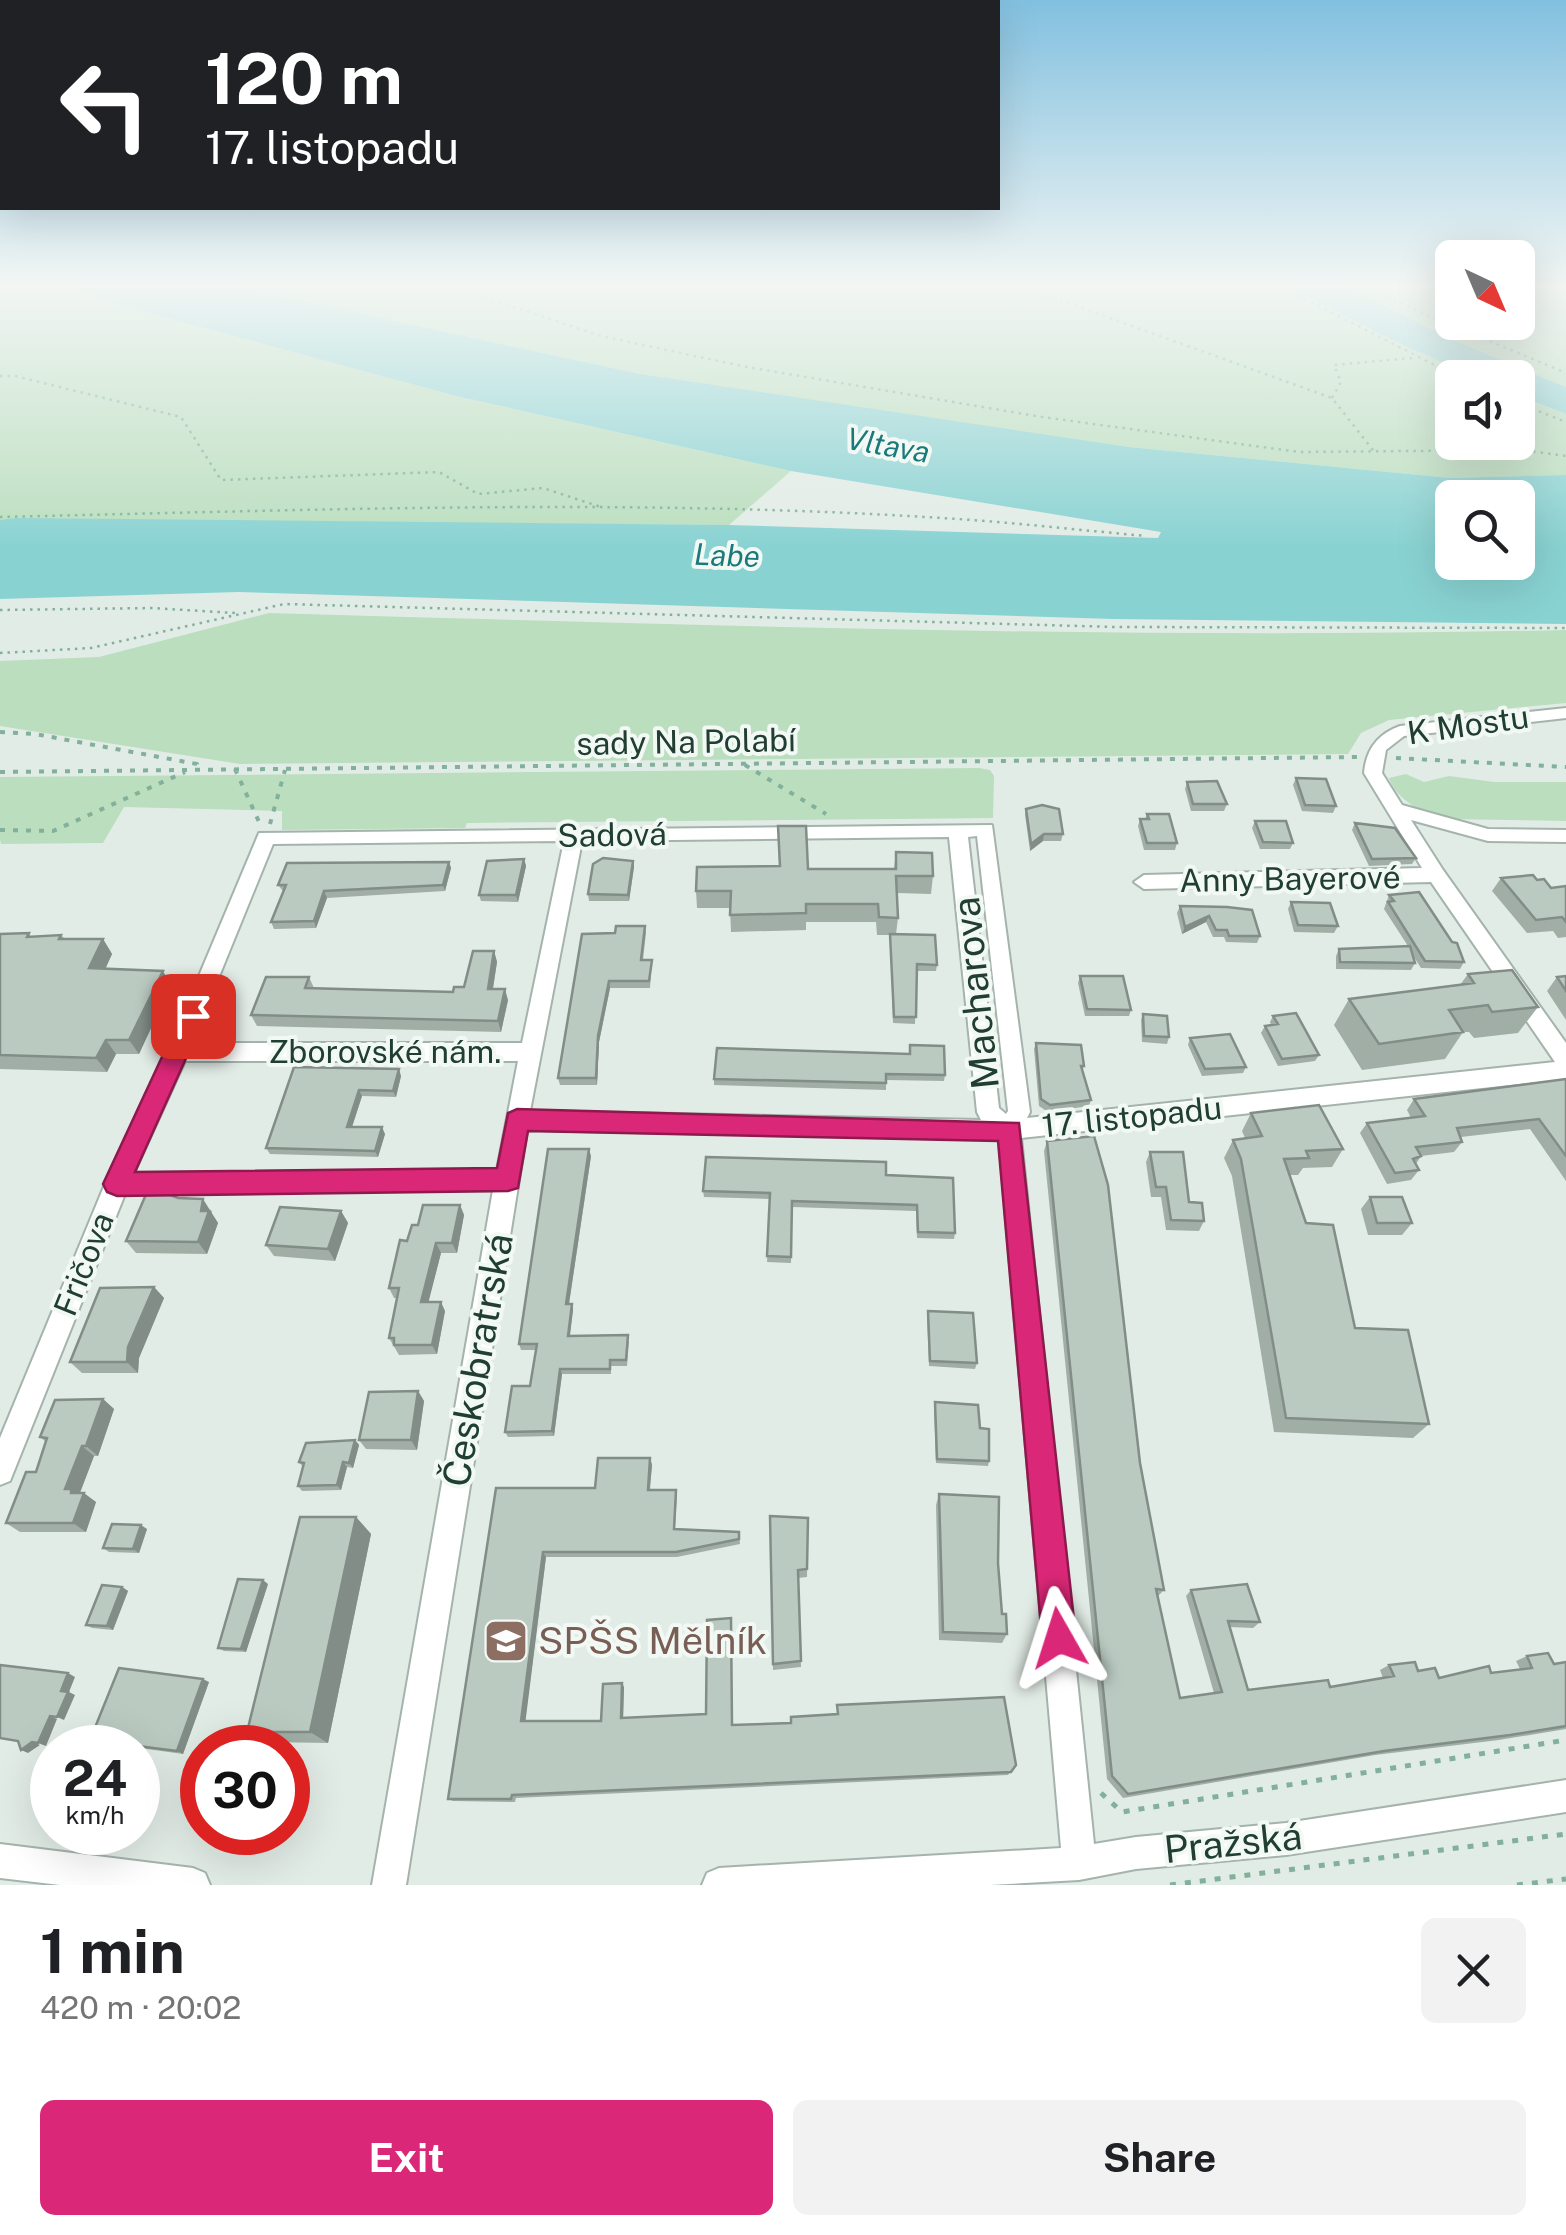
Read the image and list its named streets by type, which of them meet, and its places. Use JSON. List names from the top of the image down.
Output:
{
  "streets": {
    "street": [
      "K Mostu",
      "Sadová",
      "Anny Bayerové",
      "Macharova",
      "Zborovské nám.",
      "17. listopadu",
      "Fričova",
      "Českobratrská",
      "Pražská"
    ],
    "path": ["sady Na Polabí"]
  },
  "crossings": [
    ["K Mostu", "sady Na Polabí"],
    ["K Mostu", "Anny Bayerové"],
    ["Sadová", "Macharova"],
    ["Sadová", "17. listopadu"],
    ["Sadová", "Fričova"],
    ["Sadová", "Českobratrská"],
    ["Macharova", "17. listopadu"],
    ["Macharova", "Pražská"],
    ["Zborovské nám.", "Fričova"],
    ["Zborovské nám.", "Českobratrská"],
    ["17. listopadu", "Českobratrská"]
  ],
  "water": ["Vltava", "Labe"],
  "places": {
    "school or university": ["SPŠS Mělník"]
  },
  "north": "bottom right",
  "page": {
    "turn": ["120 m", "17. listopadu"],
    "speed": "24 km/h",
    "limit": "30",
    "heading": ["1 min", "420 m · 20:02"],
    "buttons": ["Exit", "Share"]
  }
}
